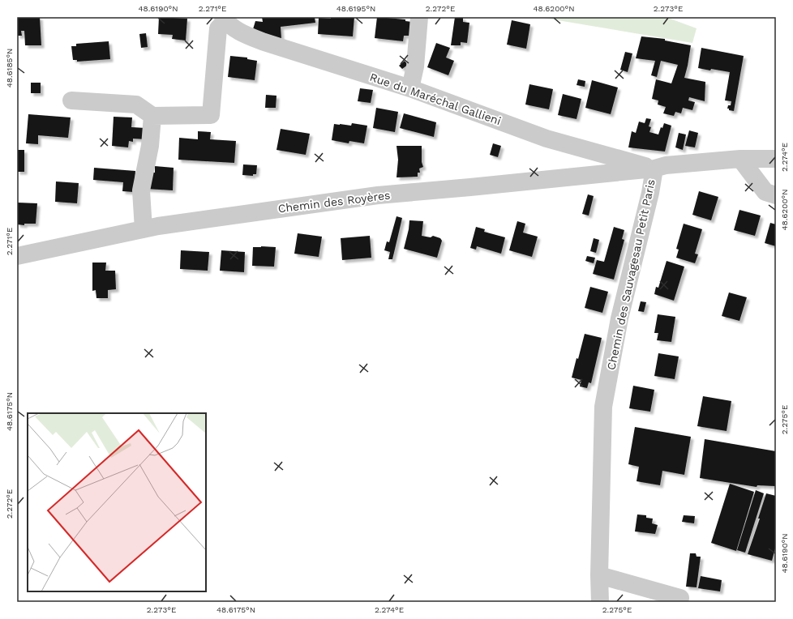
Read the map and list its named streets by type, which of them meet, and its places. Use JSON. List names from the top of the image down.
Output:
{
  "streets": {
    "street": ["Rue du Maréchal Gallieni", "Chemin des Royères", "Chemin des Sauvagesau Petit Paris"]
  },
  "crossings": [
    ["Rue du Maréchal Gallieni", "Chemin des Royères"],
    ["Rue du Maréchal Gallieni", "Chemin des Sauvagesau Petit Paris"],
    ["Chemin des Royères", "Chemin des Sauvagesau Petit Paris"]
  ],
  "coordinates": [
    "48.6190°N",
    "2.271°E",
    "48.6195°N",
    "2.272°E",
    "48.6200°N",
    "2.273°E",
    "48.6185°N",
    "2.274°E",
    "48.6175°N",
    "2.275°E"
  ]
}
